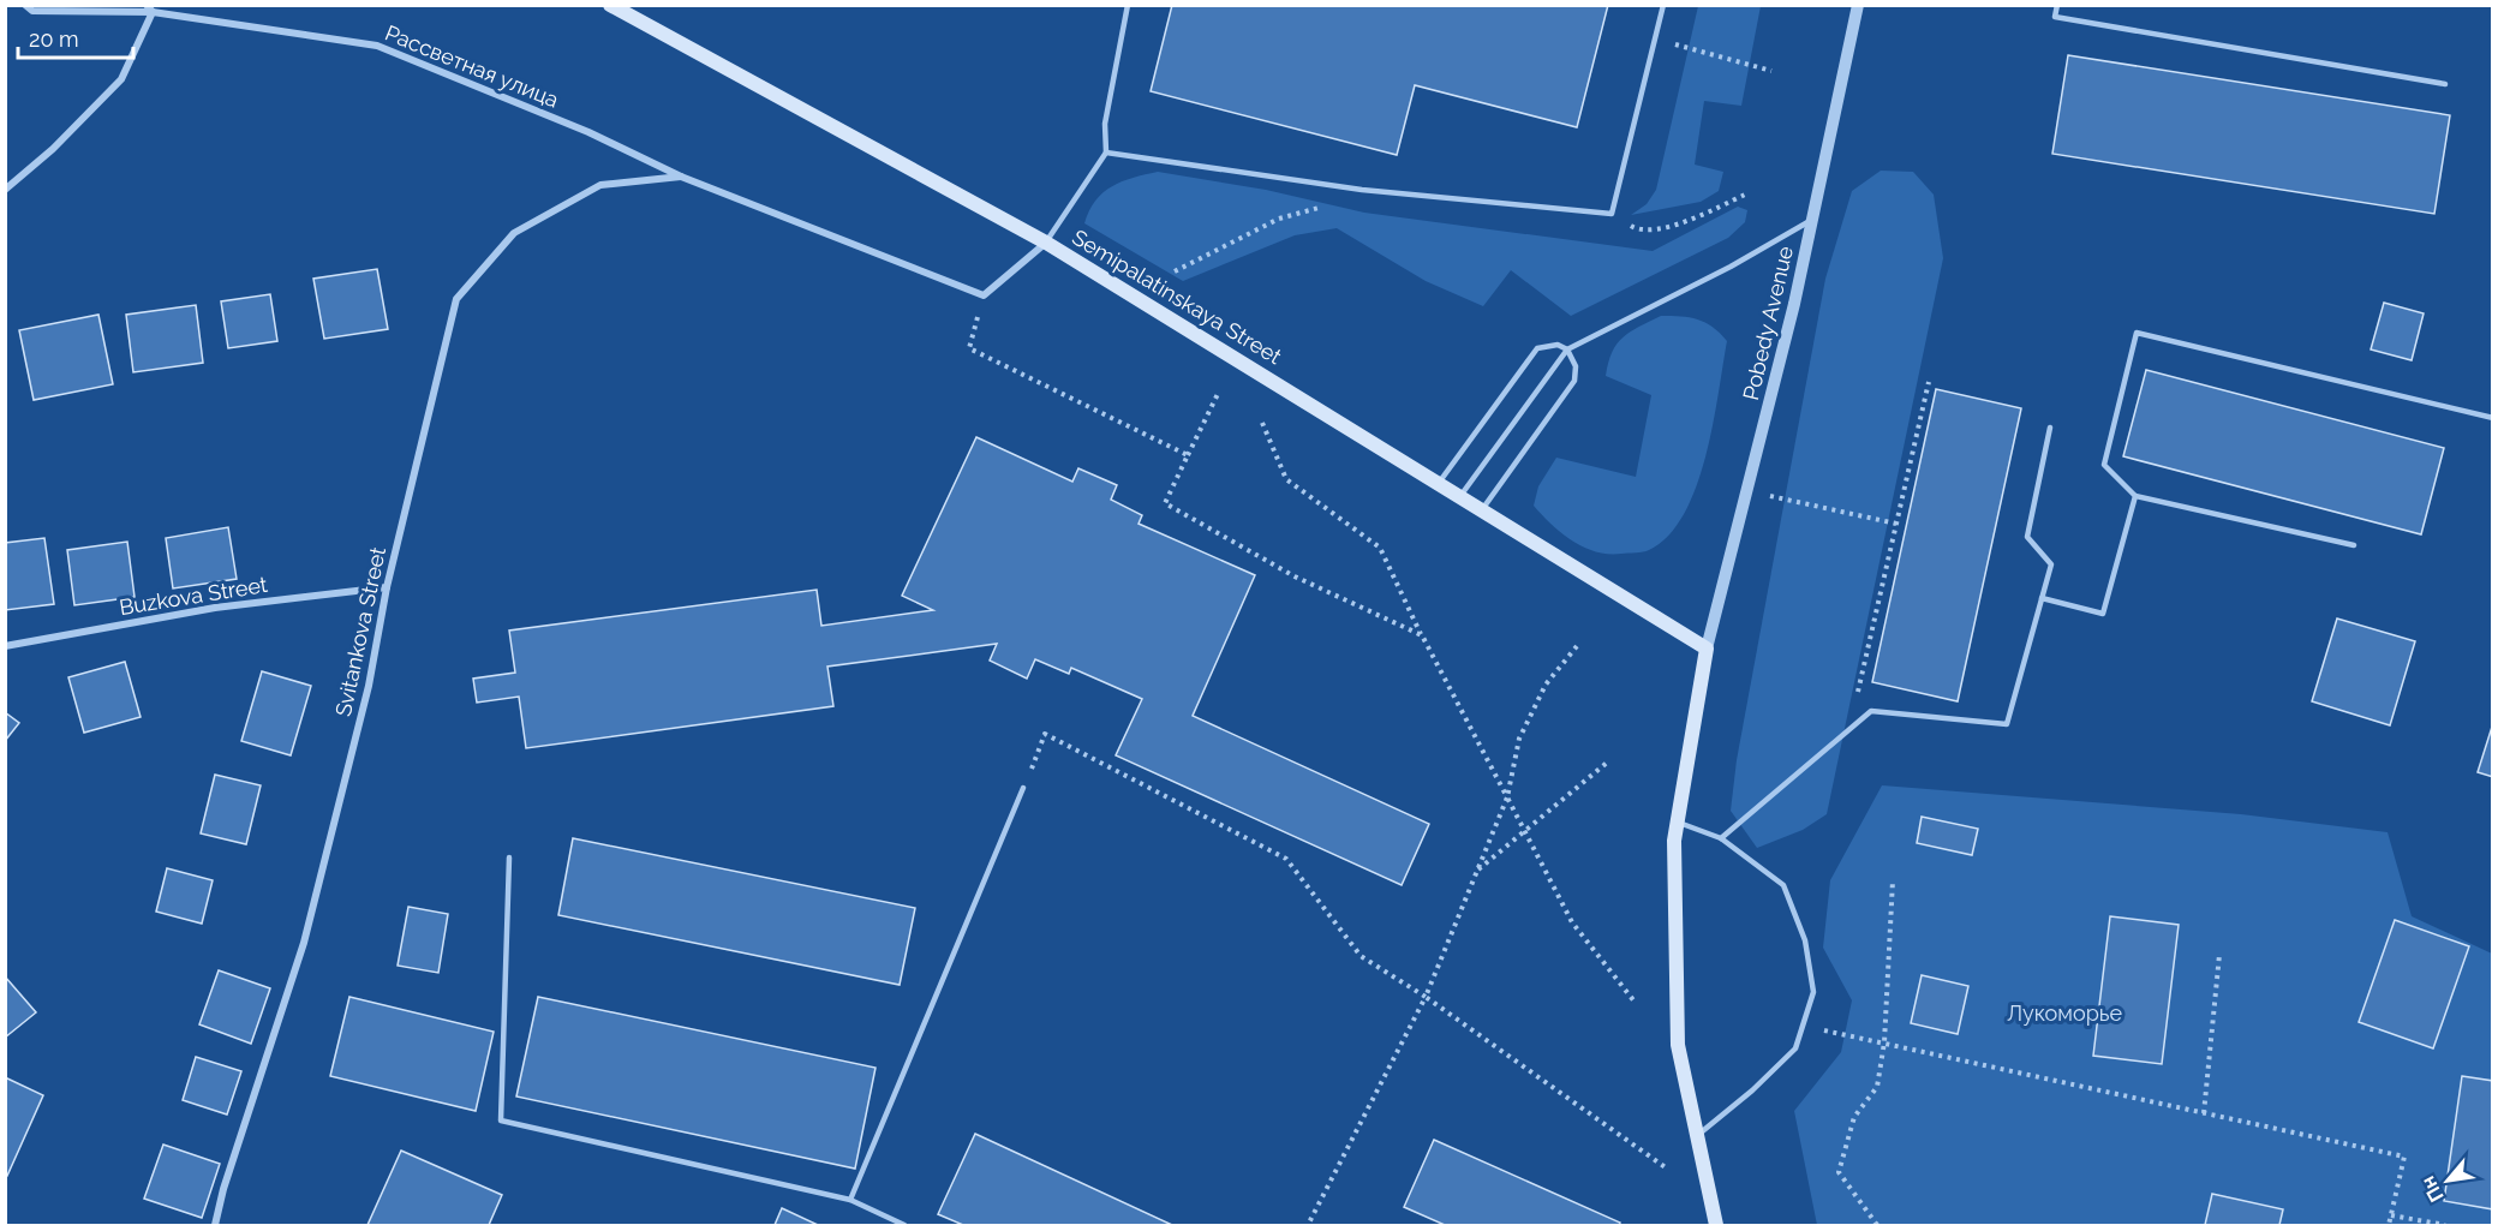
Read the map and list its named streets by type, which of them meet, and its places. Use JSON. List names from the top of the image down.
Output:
{
  "streets": {
    "main road": ["Semipalatinskaya Street"],
    "street": [
      "Рассветная улица",
      "Pobedy Avenue",
      "Buzkova Street",
      "Svitankova Street"
    ]
  },
  "crossings": [
    ["Рассветная улица", "Svitankova Street"],
    ["Semipalatinskaya Street", "Pobedy Avenue"],
    ["Buzkova Street", "Svitankova Street"]
  ],
  "parks": ["Лукоморье"],
  "scale_bar": "20 m",
  "north": "bottom left"
}
